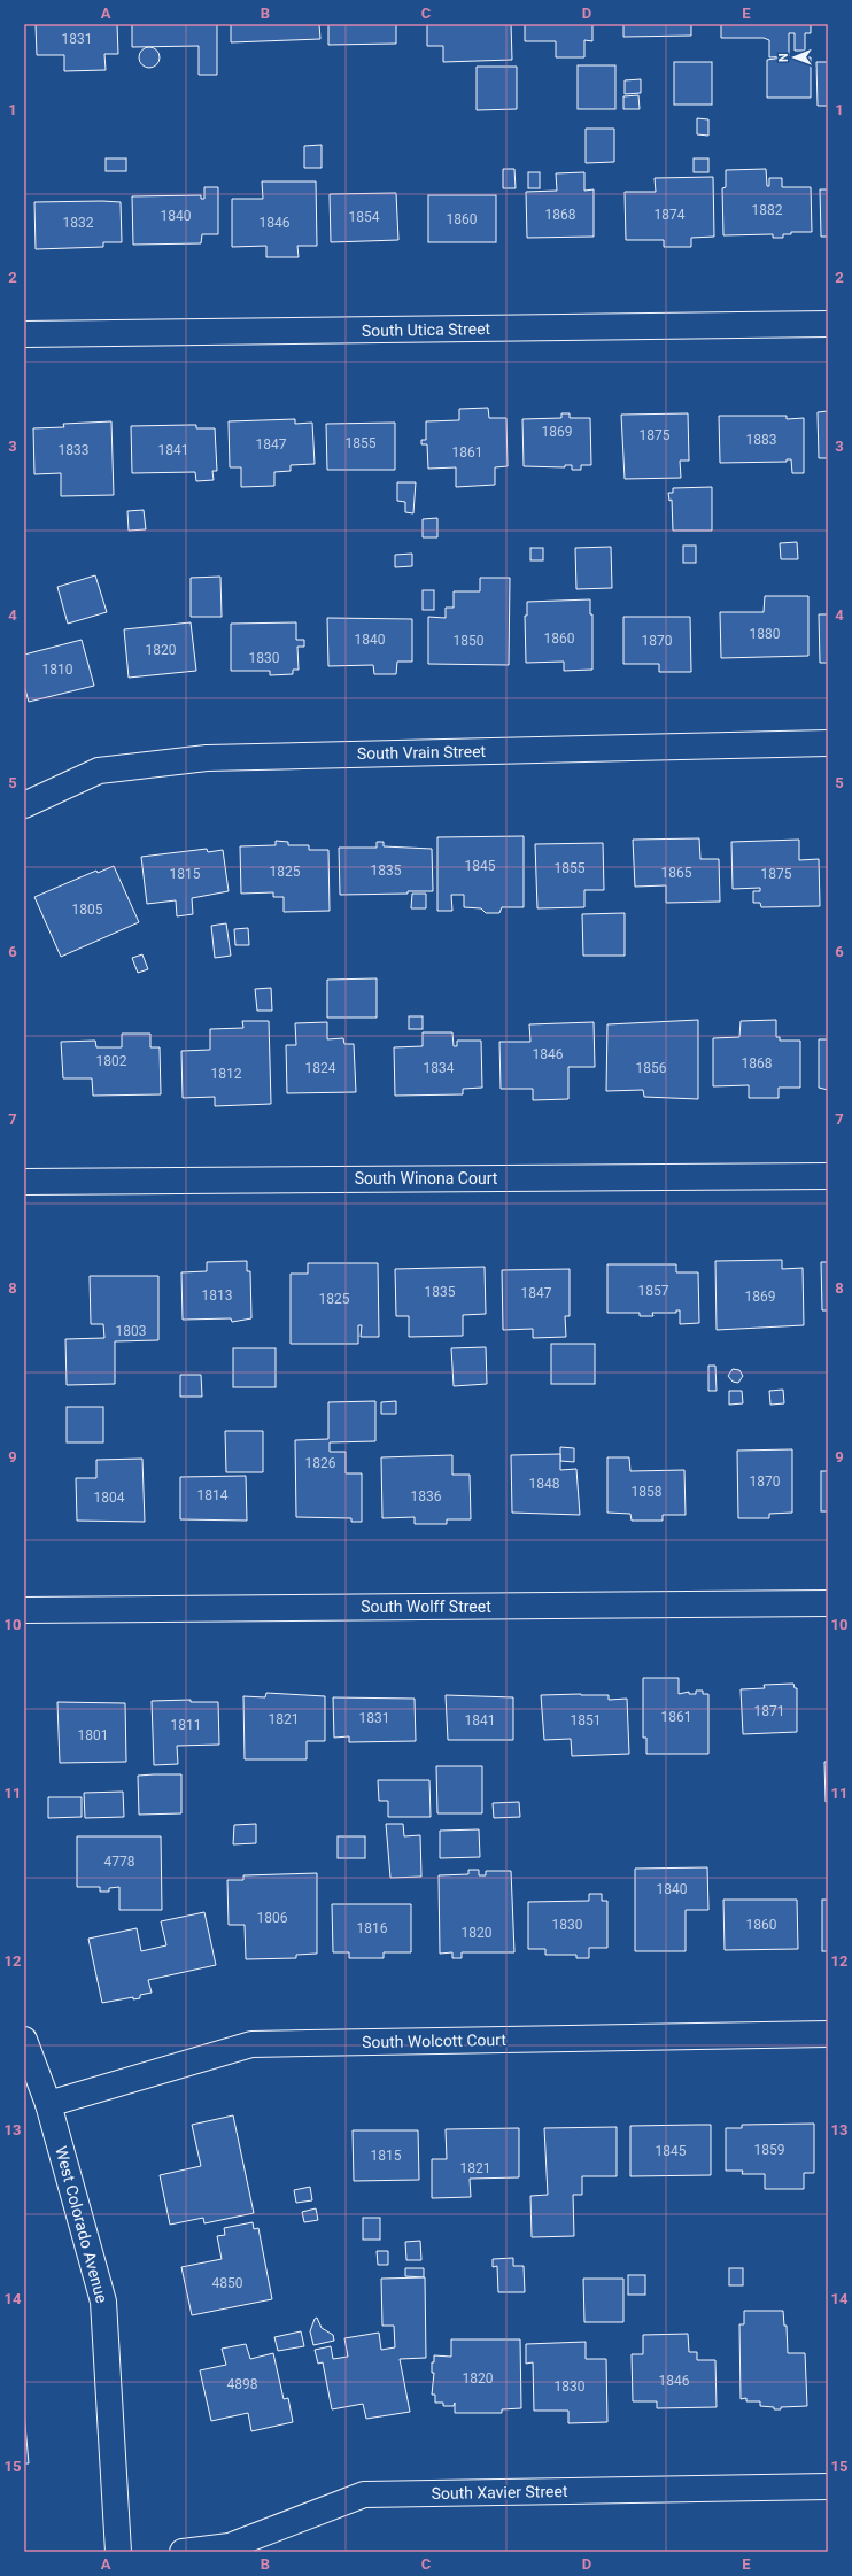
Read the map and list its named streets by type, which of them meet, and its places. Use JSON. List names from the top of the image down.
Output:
{
  "streets": {
    "street": [
      "South Utica Street",
      "South Vrain Street",
      "South Winona Court",
      "South Wolff Street",
      "South Wolcott Court",
      "West Colorado Avenue",
      "South Xavier Street"
    ]
  },
  "crossings": [
    ["South Wolcott Court", "West Colorado Avenue"]
  ],
  "house_numbers": [
    "1831",
    "1882",
    "1868",
    "1874",
    "1840",
    "1854",
    "1860",
    "1832",
    "1846",
    "1869",
    "1875",
    "1883",
    "1855",
    "1847",
    "1833",
    "1841",
    "1861",
    "1880",
    "1860",
    "1840",
    "1850",
    "1870",
    "1820",
    "1830",
    "1810",
    "1845",
    "1855",
    "1835",
    "1825",
    "1865",
    "1815",
    "1875",
    "1805",
    "1846",
    "1802",
    "1868",
    "1824",
    "1834",
    "1856",
    "1812",
    "1857",
    "1835",
    "1847",
    "1813",
    "1869",
    "1825",
    "1803",
    "1826",
    "1870",
    "1848",
    "1858",
    "1814",
    "1836",
    "1804",
    "1871",
    "1861",
    "1831",
    "1821",
    "1841",
    "1851",
    "1811",
    "1801",
    "4778",
    "1840",
    "1806",
    "1830",
    "1860",
    "1816",
    "1820",
    "1859",
    "1845",
    "1815",
    "1821",
    "4850",
    "1820",
    "1846",
    "4898",
    "1830"
  ],
  "north": "left",
  "grid": {
    "columns": [
      "A",
      "B",
      "C",
      "D",
      "E"
    ],
    "rows": [
      "1",
      "2",
      "3",
      "4",
      "5",
      "6",
      "7",
      "8",
      "9",
      "10",
      "11",
      "12",
      "13",
      "14",
      "15"
    ]
  }
}
